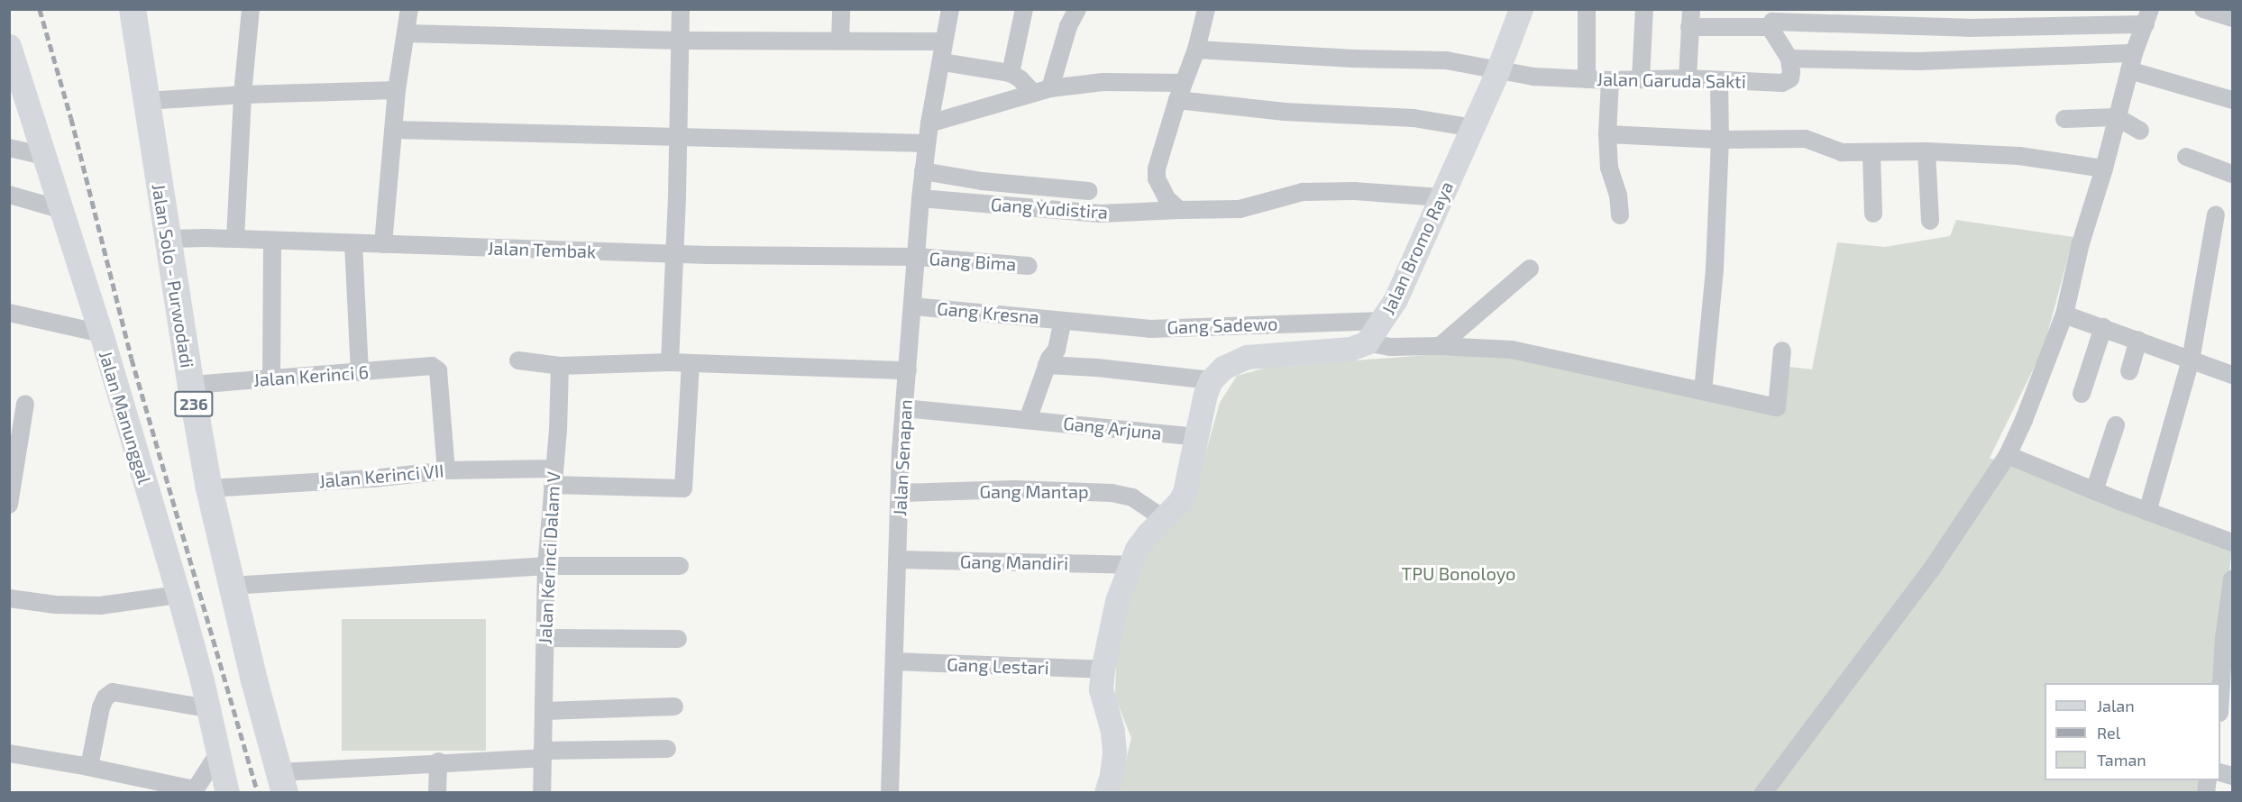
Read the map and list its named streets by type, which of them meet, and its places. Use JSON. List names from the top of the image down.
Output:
{
  "streets": {
    "main road": [
      "Jalan Bromo Raya",
      "Jalan Solo - Purwodadi",
      "236",
      "Jalan Manunggal"
    ],
    "street": [
      "Jalan Garuda Sakti",
      "Gang Yudistira",
      "Jalan Tembak",
      "Gang Bima",
      "Gang Kresna",
      "Gang Sadewo",
      "Jalan Kerinci 6",
      "Gang Arjuna",
      "Jalan Senapan",
      "Jalan Kerinci VII",
      "Gang Mantap",
      "Jalan Kerinci Dalam V",
      "Gang Mandiri",
      "Gang Lestari"
    ]
  },
  "crossings": [
    ["Jalan Garuda Sakti", "Jalan Bromo Raya"],
    ["Gang Yudistira", "Jalan Bromo Raya"],
    ["Gang Yudistira", "Jalan Senapan"],
    ["Jalan Bromo Raya", "Gang Sadewo"],
    ["Jalan Tembak", "Gang Bima"],
    ["Jalan Tembak", "Jalan Solo - Purwodadi"],
    ["Jalan Tembak", "Jalan Senapan"],
    ["Gang Bima", "Jalan Senapan"],
    ["Jalan Solo - Purwodadi", "Jalan Kerinci 6"],
    ["Jalan Solo - Purwodadi", "Jalan Kerinci VII"],
    ["Gang Kresna", "Gang Sadewo"],
    ["Gang Kresna", "Jalan Senapan"],
    ["Jalan Kerinci 6", "Jalan Kerinci VII"],
    ["Gang Arjuna", "Jalan Senapan"],
    ["Jalan Senapan", "Gang Mantap"],
    ["Jalan Senapan", "Gang Mandiri"],
    ["Jalan Senapan", "Gang Lestari"],
    ["Jalan Kerinci VII", "Jalan Kerinci Dalam V"]
  ],
  "parks": ["TPU Bonoloyo"],
  "legend": ["Jalan", "Rel", "Taman"]
}
